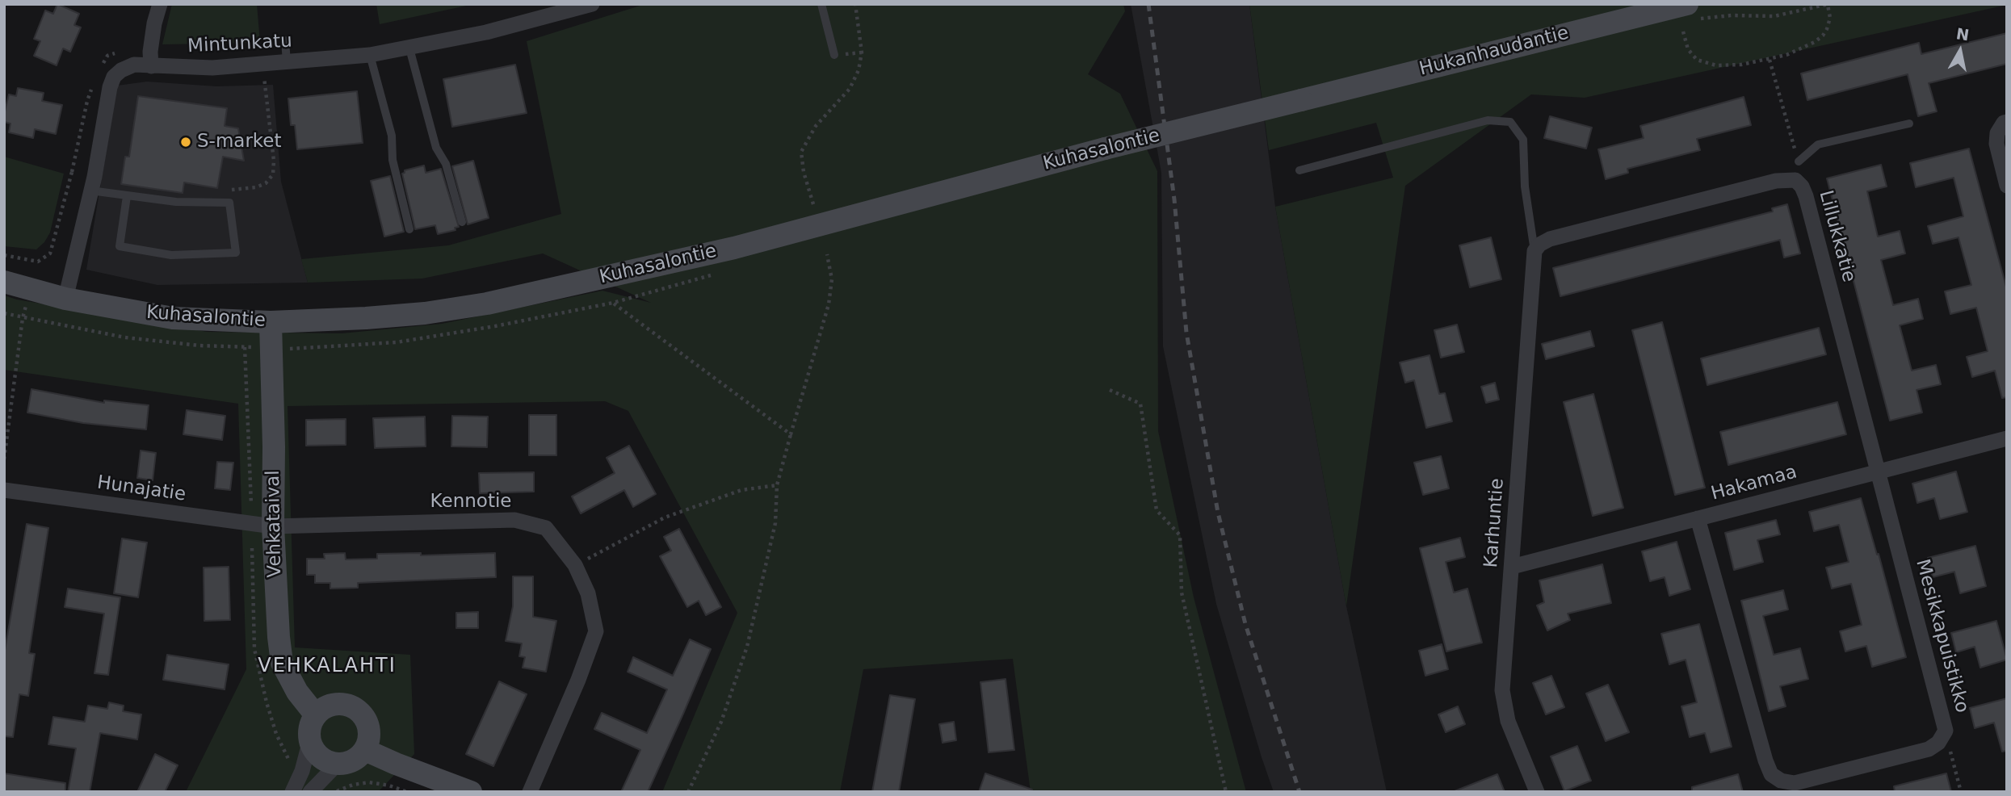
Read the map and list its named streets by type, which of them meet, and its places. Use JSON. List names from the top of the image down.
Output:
{
  "streets": {
    "main road": ["Hukanhaudantie", "Kuhasalontie", "Vehkataival"],
    "street": [
      "Mintunkatu",
      "Lillukkatie",
      "Hakamaa",
      "Hunajatie",
      "Kennotie",
      "Karhuntie",
      "Mesikkapuistikko"
    ]
  },
  "crossings": [
    ["Mintunkatu", "Kuhasalontie"],
    ["Hukanhaudantie", "Kuhasalontie"],
    ["Kuhasalontie", "Vehkataival"],
    ["Lillukkatie", "Hakamaa"],
    ["Lillukkatie", "Karhuntie"],
    ["Lillukkatie", "Mesikkapuistikko"],
    ["Hakamaa", "Karhuntie"],
    ["Hakamaa", "Mesikkapuistikko"],
    ["Hunajatie", "Kennotie"],
    ["Hunajatie", "Vehkataival"],
    ["Kennotie", "Vehkataival"]
  ],
  "districts": ["VEHKALAHTI"],
  "places": ["S-market"],
  "north": "top"
}
